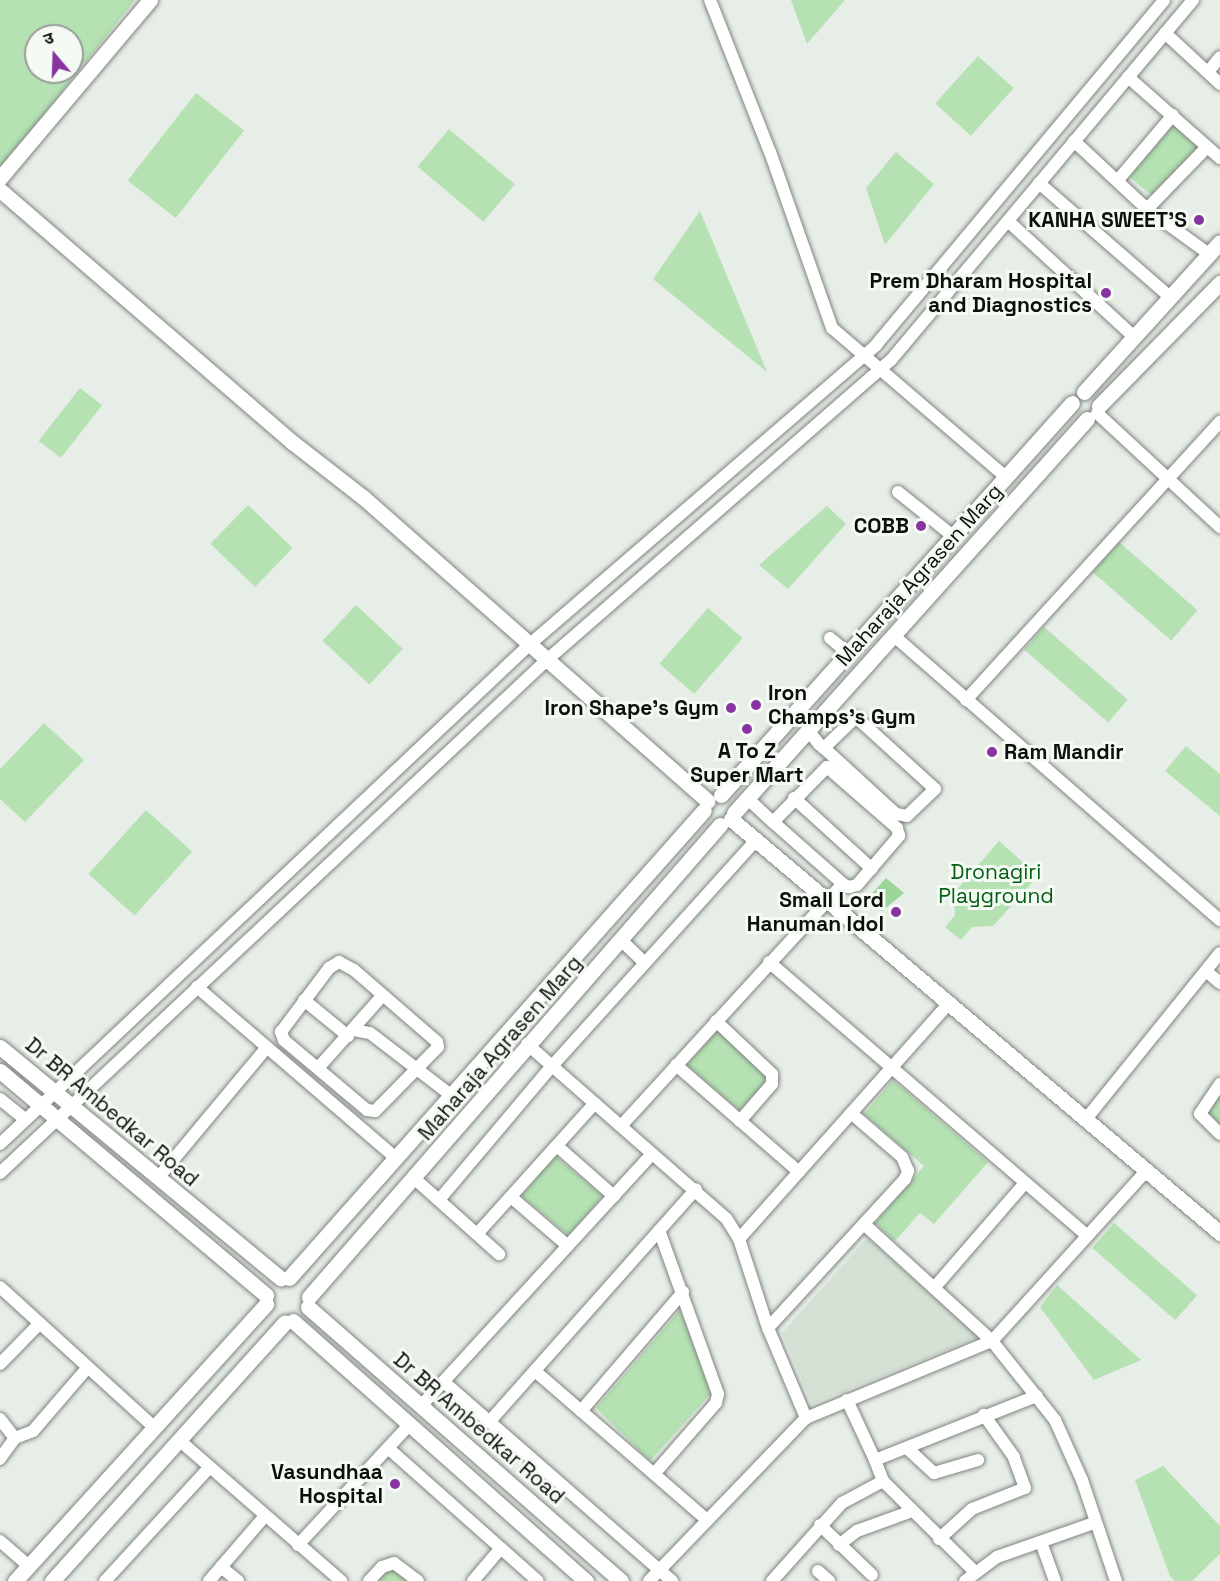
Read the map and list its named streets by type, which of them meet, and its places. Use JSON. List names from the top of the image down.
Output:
{
  "streets": {
    "street": ["Maharaja Agrasen Marg", "Dr BR Ambedkar Road"]
  },
  "crossings": [
    ["Maharaja Agrasen Marg", "Dr BR Ambedkar Road"]
  ],
  "parks": ["Dronagiri Playground"],
  "places": [
    "KANHA SWEET'S",
    "Prem Dharam Hospital and Diagnostics",
    "COBB",
    "Iron Champs's Gym",
    "Iron Shape's Gym",
    "A To Z Super Mart",
    "Ram Mandir",
    "Small Lord Hanuman Idol",
    "Vasundhaa Hospital"
  ],
  "north": "top"
}
